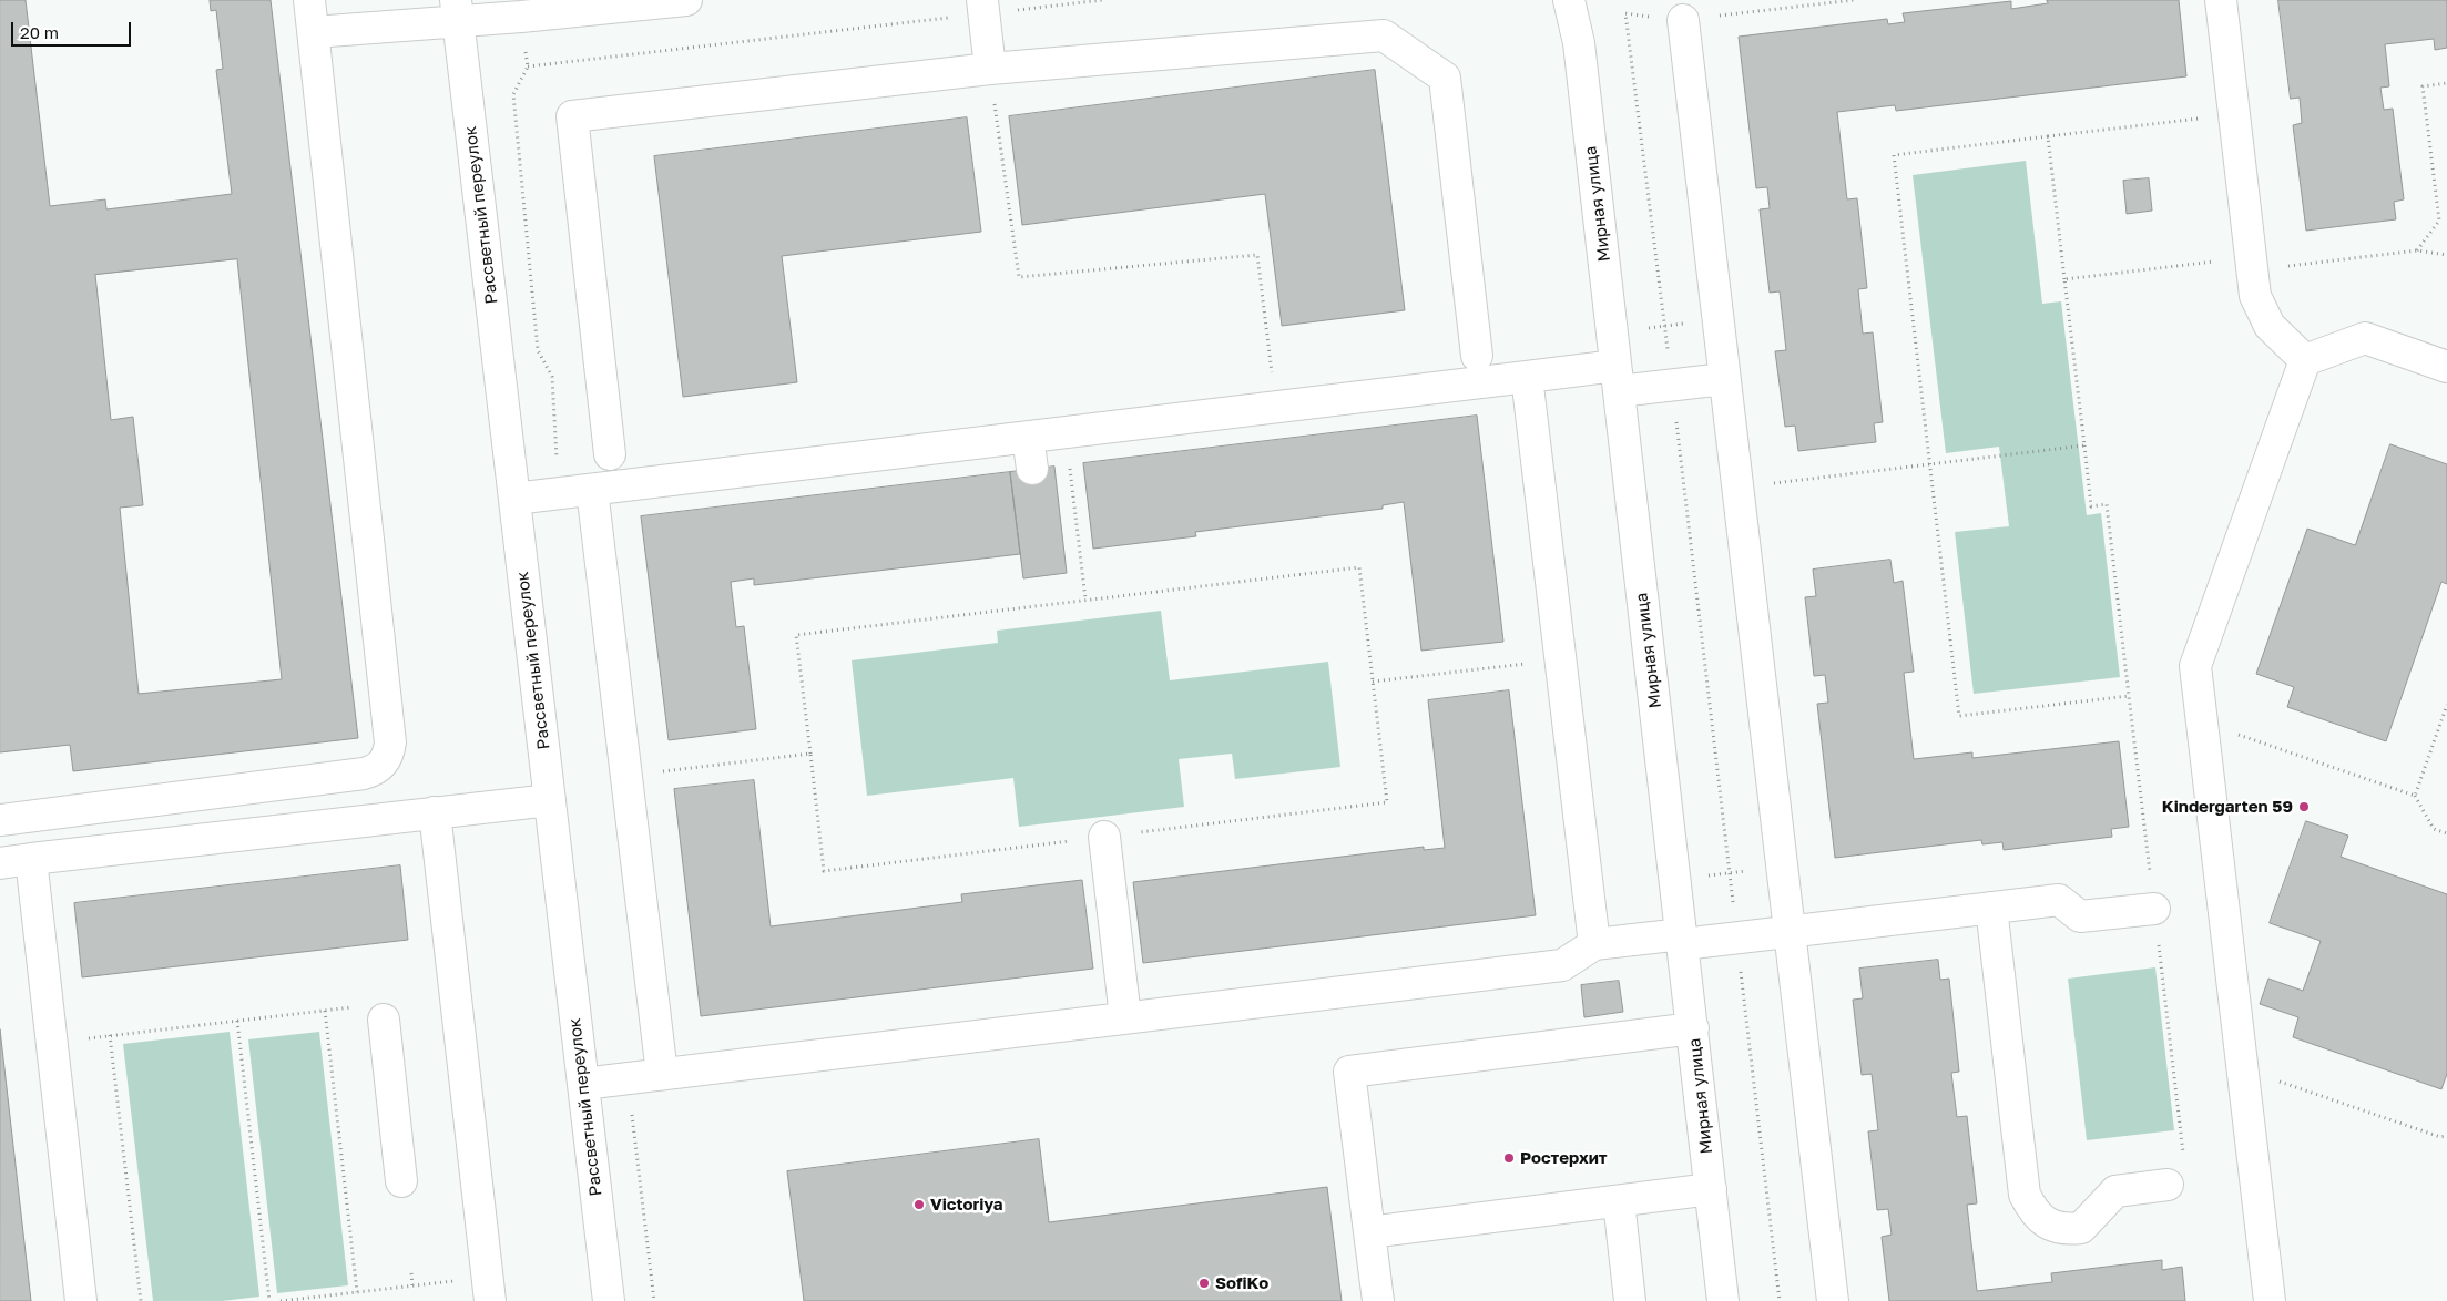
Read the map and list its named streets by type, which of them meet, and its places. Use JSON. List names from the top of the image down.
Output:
{
  "streets": {
    "street": ["Мирная улица", "Рассветный переулок"]
  },
  "places": [
    "Kindergarten 59",
    "Ростерхит",
    "Victoriya",
    "SofiKo"
  ],
  "scale_bar": "20 m"
}
